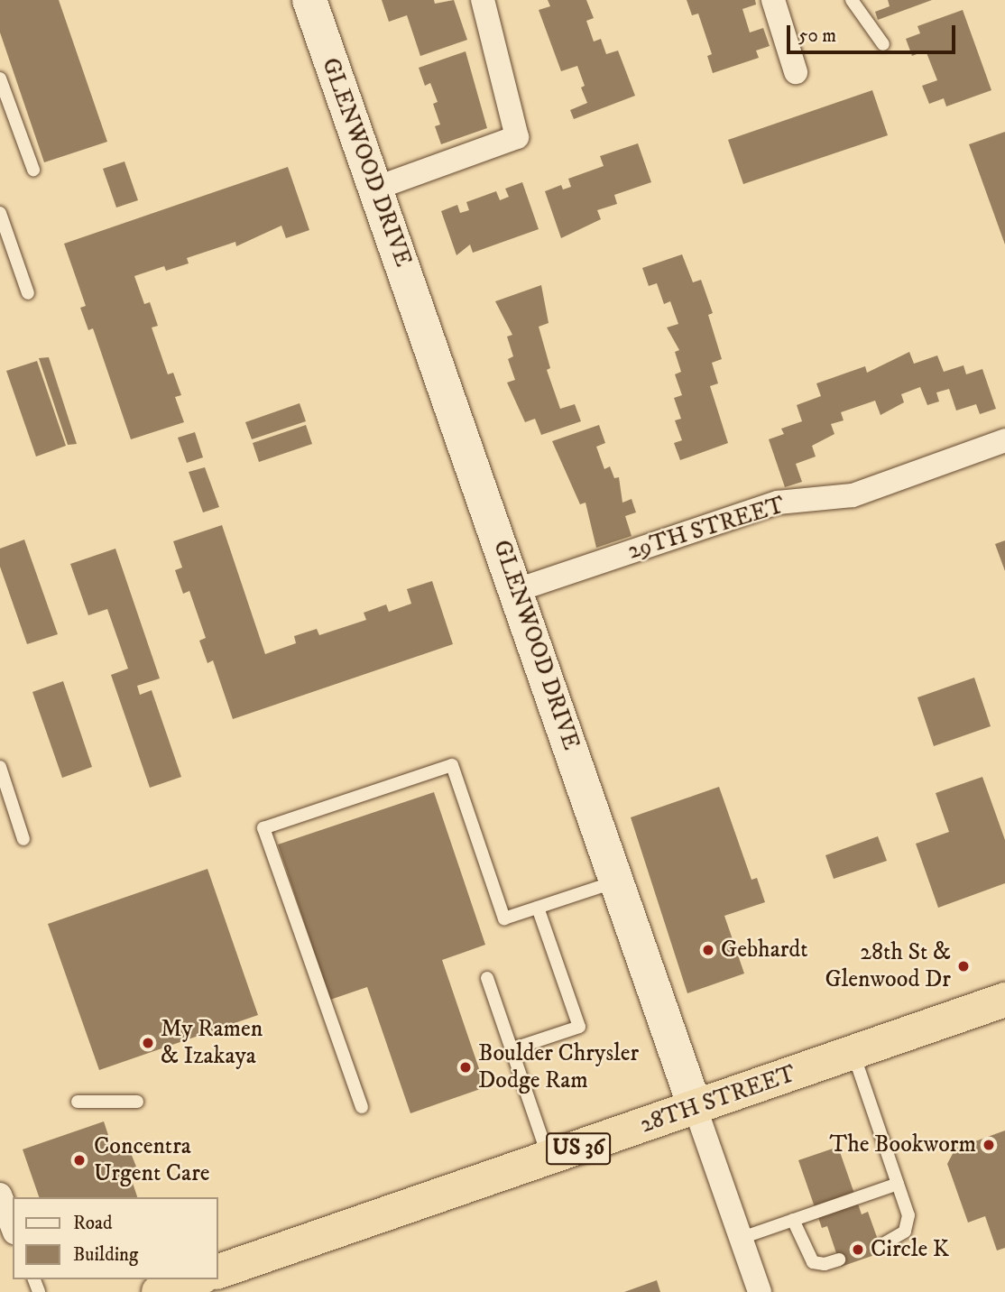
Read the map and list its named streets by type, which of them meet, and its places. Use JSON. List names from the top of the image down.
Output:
{
  "streets": {
    "highway": ["28TH STREET", "US 36"],
    "street": ["GLENWOOD DRIVE", "29TH STREET"]
  },
  "crossings": [
    ["GLENWOOD DRIVE", "29TH STREET"],
    ["GLENWOOD DRIVE", "28TH STREET"]
  ],
  "places": [
    "Gebhardt",
    "28th St & Glenwood Dr",
    "My Ramen & Izakaya",
    "Boulder Chrysler Dodge Ram",
    "The Bookworm",
    "Concentra Urgent Care",
    "Circle K"
  ],
  "legend": ["Road", "Building"],
  "scale_bar": "50 m"
}
